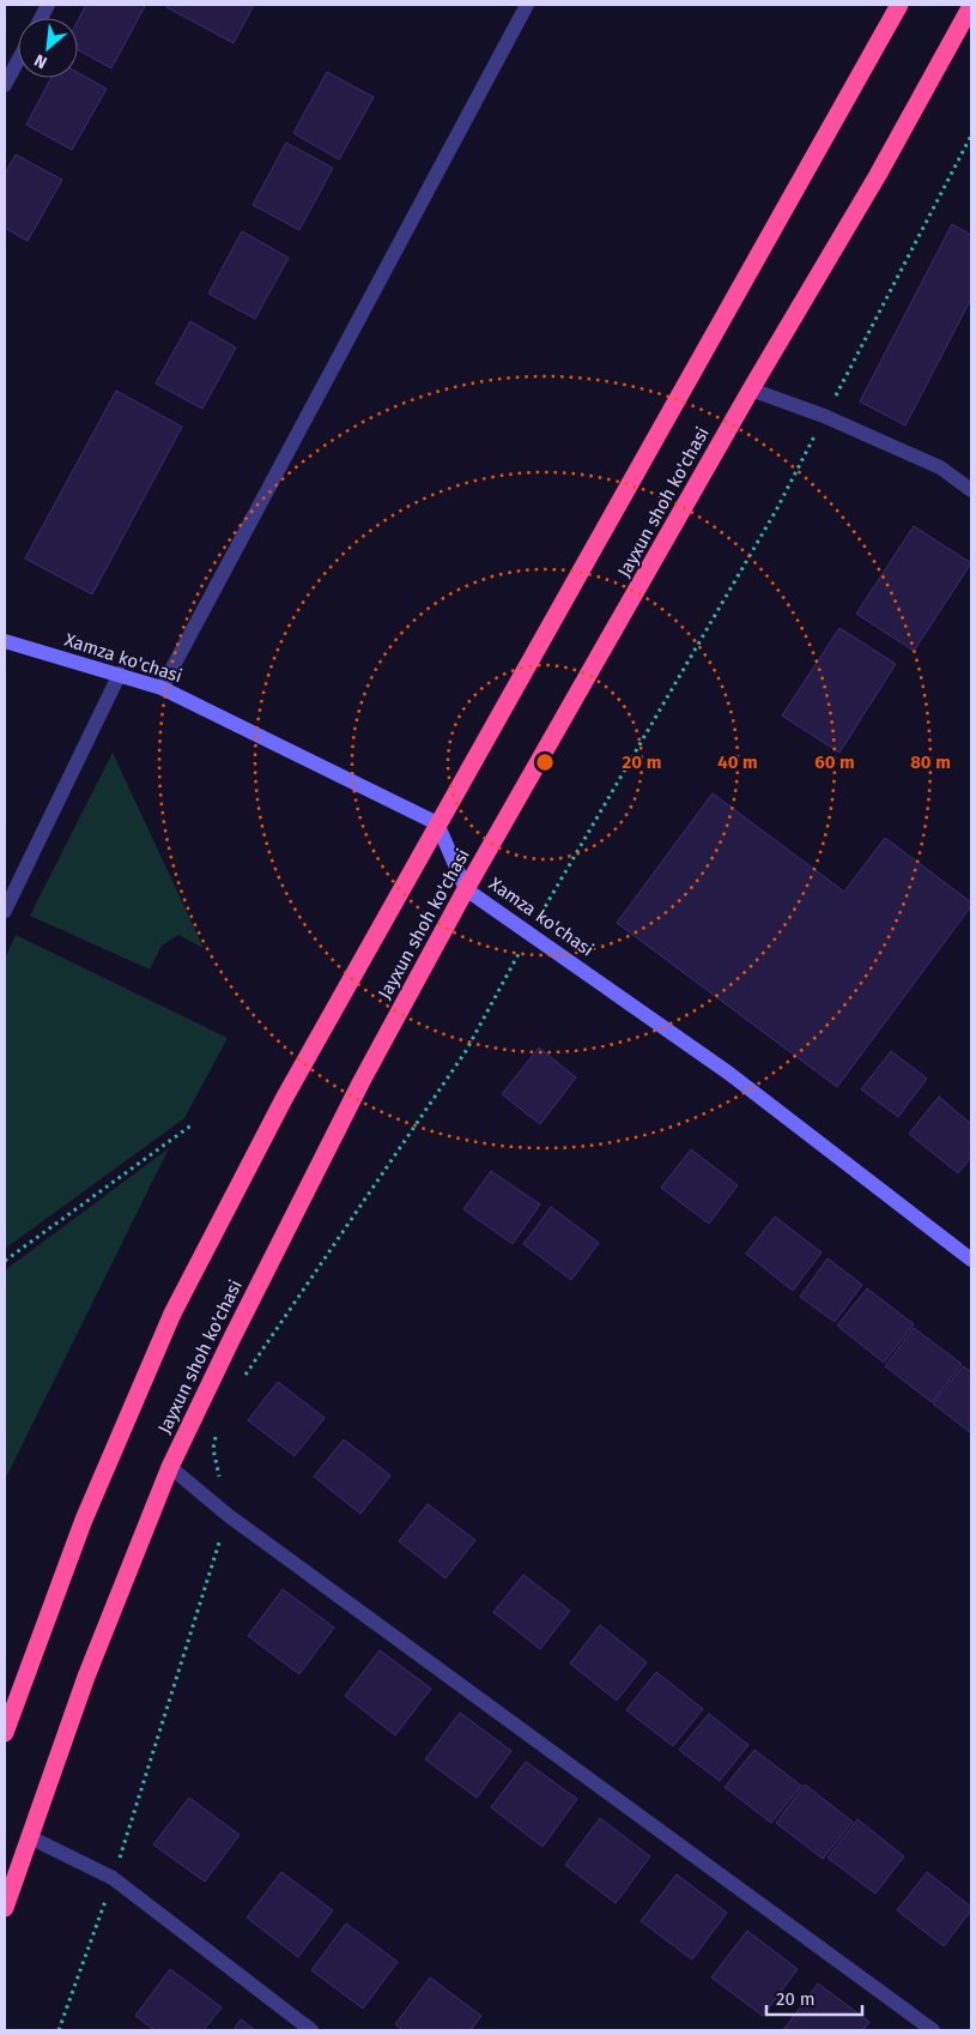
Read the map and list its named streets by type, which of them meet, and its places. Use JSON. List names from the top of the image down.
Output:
{
  "streets": {
    "highway": ["Jayxun shoh ko'chasi"],
    "street": ["Xamza ko'chasi"]
  },
  "crossings": [
    ["Jayxun shoh ko'chasi", "Xamza ko'chasi"]
  ],
  "scale_bar": "20 m",
  "north": "bottom left",
  "rings": [
    "20 m",
    "40 m",
    "60 m",
    "80 m"
  ]
}
